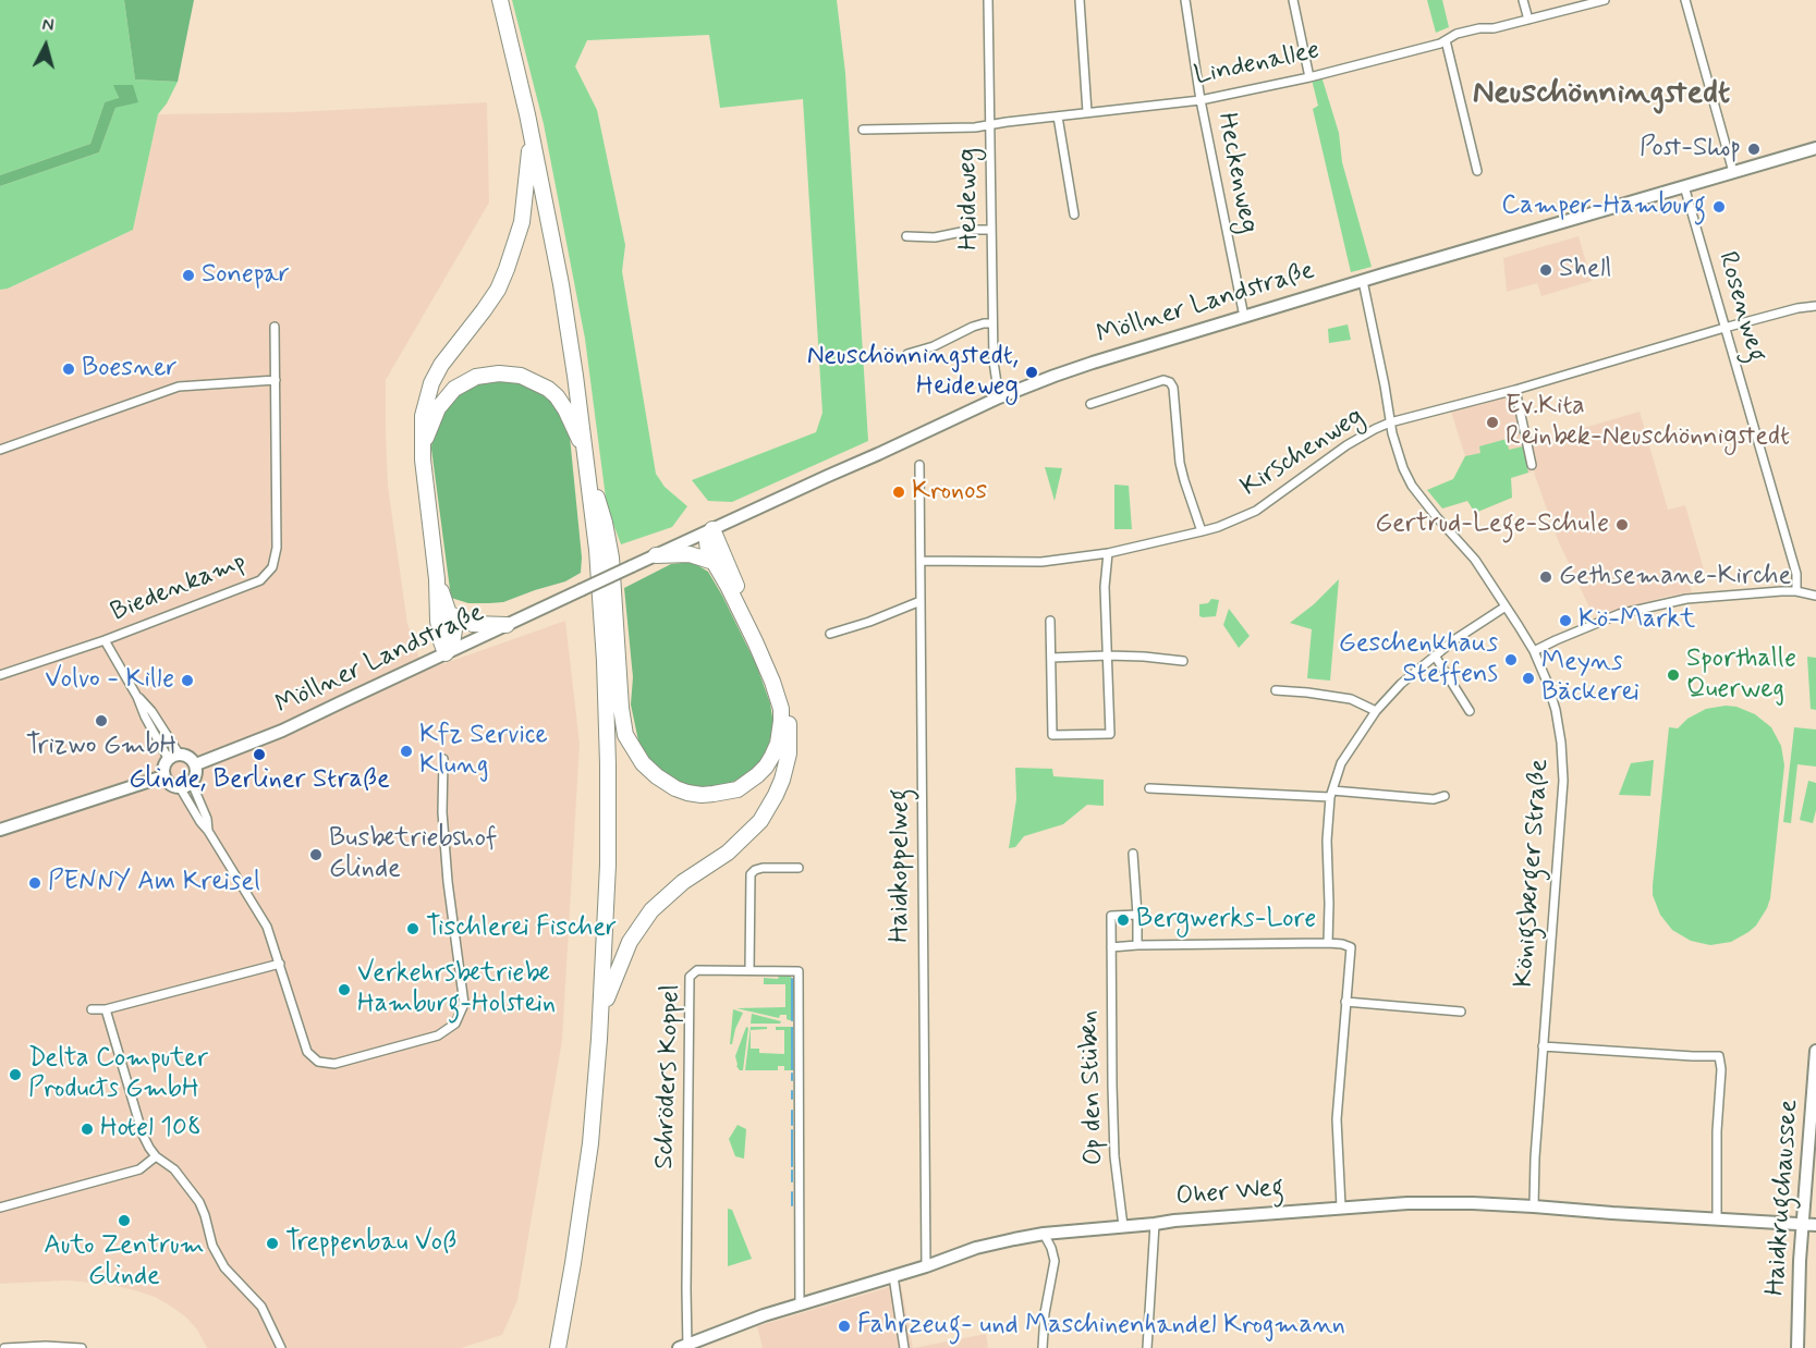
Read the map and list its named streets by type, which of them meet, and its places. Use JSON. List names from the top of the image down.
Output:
{
  "streets": {
    "main road": ["Möllner Landstraße", "Oher Weg", "Haidkrugchaussee"],
    "street": [
      "Lindenallee",
      "Heckenweg",
      "Heideweg",
      "Rosenweg",
      "Kirschenweg",
      "Biedenkamp",
      "Haidkoppelweg",
      "Königsberger Straße",
      "Schröders Koppel",
      "Op den Stüben"
    ]
  },
  "crossings": [
    ["Lindenallee", "Heckenweg"],
    ["Lindenallee", "Heideweg"],
    ["Heckenweg", "Möllner Landstraße"],
    ["Heideweg", "Möllner Landstraße"],
    ["Möllner Landstraße", "Rosenweg"],
    ["Möllner Landstraße", "Biedenkamp"],
    ["Möllner Landstraße", "Königsberger Straße"],
    ["Rosenweg", "Kirschenweg"],
    ["Kirschenweg", "Haidkoppelweg"],
    ["Kirschenweg", "Königsberger Straße"],
    ["Haidkoppelweg", "Oher Weg"],
    ["Königsberger Straße", "Oher Weg"],
    ["Schröders Koppel", "Oher Weg"],
    ["Op den Stüben", "Oher Weg"],
    ["Oher Weg", "Haidkrugchaussee"]
  ],
  "districts": ["Neuschönningstedt"],
  "places": [
    "Post-Shop",
    "Camper-Hamburg",
    "Shell",
    "Sonepar",
    "Boesner",
    "Neuschönningstedt, Heideweg",
    "Ev.Kita Reinbek-Neuschönnigstedt",
    "Kronos",
    "Gertrud-Lege-Schule",
    "Gethsemane-Kirche",
    "Kö-Markt",
    "Geschenkhaus Steffens",
    "Sporthalle Querweg",
    "Meyns Bäckerei",
    "Volvo - Kille",
    "Trizwo GmbH",
    "Kfz Service Klung",
    "Glinde, Berliner Straße",
    "Busbetriebshof Glinde",
    "PENNY Am Kreisel",
    "Bergwerks-Lore",
    "Tischlerei Fischer",
    "Verkehrsbetriebe Hamburg-Holstein",
    "Delta Computer Products GmbH",
    "Hotel 108",
    "Auto Zentrum Glinde",
    "Treppenbau Voß",
    "Fahrzeug- und Maschinenhandel Krogmann"
  ],
  "north": "top"
}
